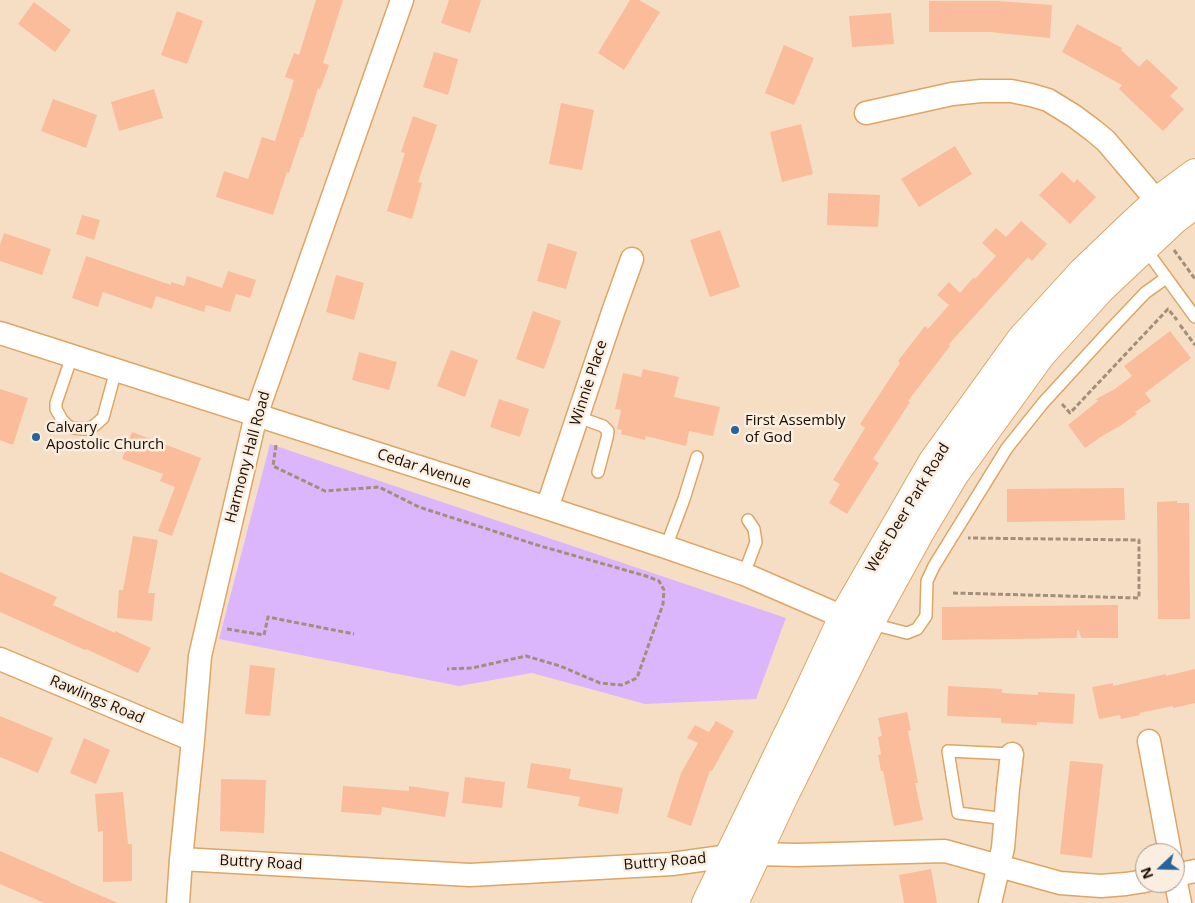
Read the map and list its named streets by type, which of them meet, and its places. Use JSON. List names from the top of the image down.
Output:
{
  "streets": {
    "street": [
      "Winnie Place",
      "Harmony Hall Road",
      "Cedar Avenue",
      "West Deer Park Road",
      "Rawlings Road",
      "Buttry Road"
    ]
  },
  "crossings": [
    ["Winnie Place", "Cedar Avenue"],
    ["Harmony Hall Road", "Cedar Avenue"],
    ["Harmony Hall Road", "Rawlings Road"],
    ["Harmony Hall Road", "Buttry Road"],
    ["Cedar Avenue", "West Deer Park Road"],
    ["West Deer Park Road", "Buttry Road"]
  ],
  "places": ["First Assembly of God", "Calvary Apostolic Church"],
  "north": "left"
}
